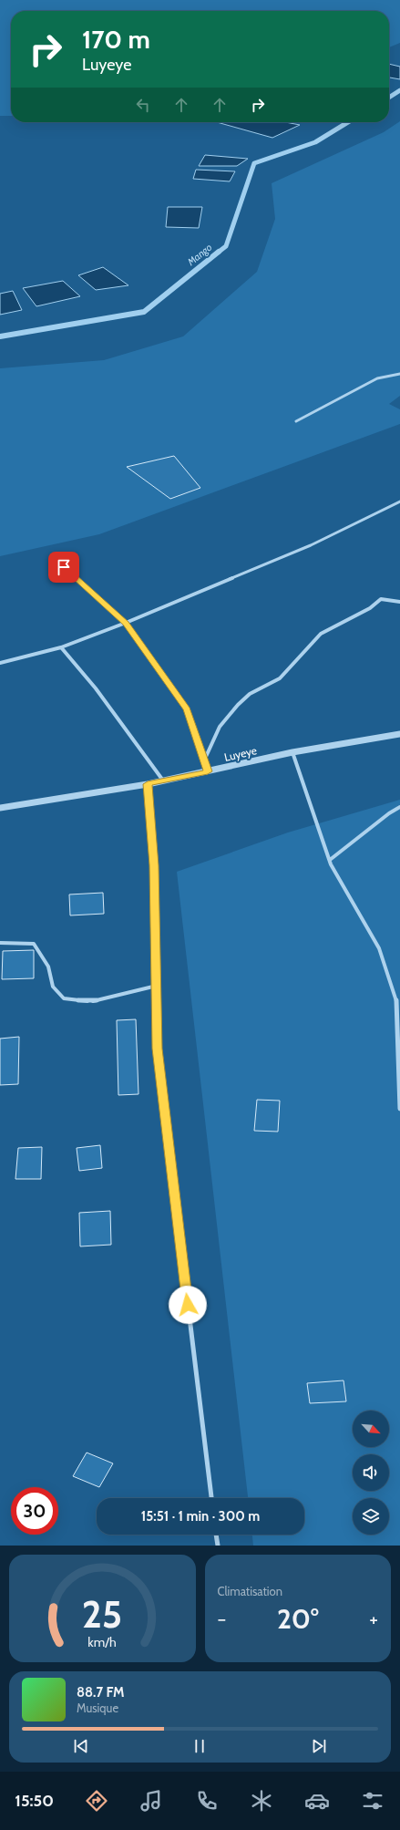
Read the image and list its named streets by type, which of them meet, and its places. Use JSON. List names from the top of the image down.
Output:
{
  "streets": {
    "street": ["Luyeye"]
  },
  "water": ["Mango"],
  "north": "bottom right",
  "page": {
    "turn": ["170 m", "Luyeye"],
    "limit": "30",
    "trip": "15:51 · 1 min · 300 m",
    "tile": "Climatisation",
    "heat": ["−", "20°", "+"],
    "song": ["88.7 FM", "Musique"],
    "tabs": "15:50",
    "gauge": ["25", "km/h"]
  }
}
